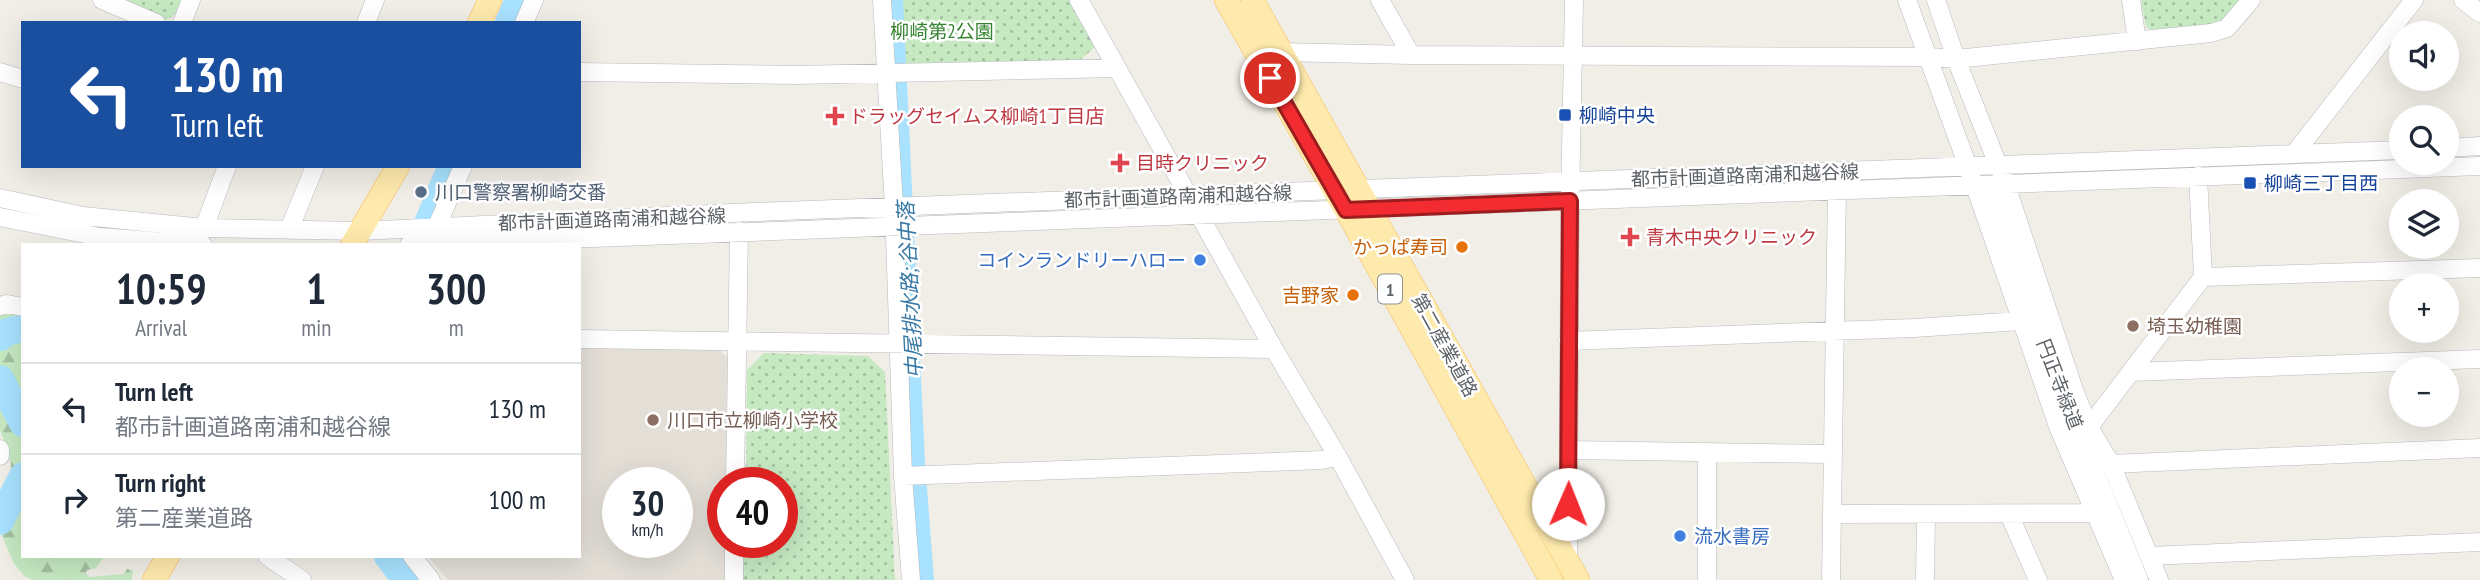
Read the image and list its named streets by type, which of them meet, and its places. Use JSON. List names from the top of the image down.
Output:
{
  "streets": {
    "main road": ["1", "第二産業道路"],
    "street": ["都市計画道路南浦和越谷線", "円正寺緑道"]
  },
  "crossings": [
    ["都市計画道路南浦和越谷線", "第二産業道路"],
    ["都市計画道路南浦和越谷線", "円正寺緑道"]
  ],
  "water": ["中尾排水路; 谷中落"],
  "parks": ["柳崎第2公園"],
  "places": {
    "transit": ["柳崎中央", "柳崎三丁目西"],
    "health": ["ドラッグセイムス柳崎1丁目店", "目時クリニック", "青木中央クリニック"],
    "other": [
      "川口警察署柳崎交番",
      "かっぱ寿司",
      "コインランドリーハロー",
      "吉野家",
      "埼玉幼稚園",
      "川口市立柳崎小学校",
      "流水書房"
    ]
  },
  "page": {
    "map_buttons": ["+", "−"],
    "turn": ["130 m", "Turn left"],
    "eta": [
      "10:59",
      "Arrival",
      "1",
      "min",
      "300",
      "m"
    ],
    "list": [
      {
        "name": "Turn left",
        "note": "都市計画道路南浦和越谷線",
        "value": "130 m"
      },
      {
        "name": "Turn right",
        "note": "第二産業道路",
        "value": "100 m"
      }
    ],
    "speed": "30 km/h",
    "limit": "40"
  }
}
